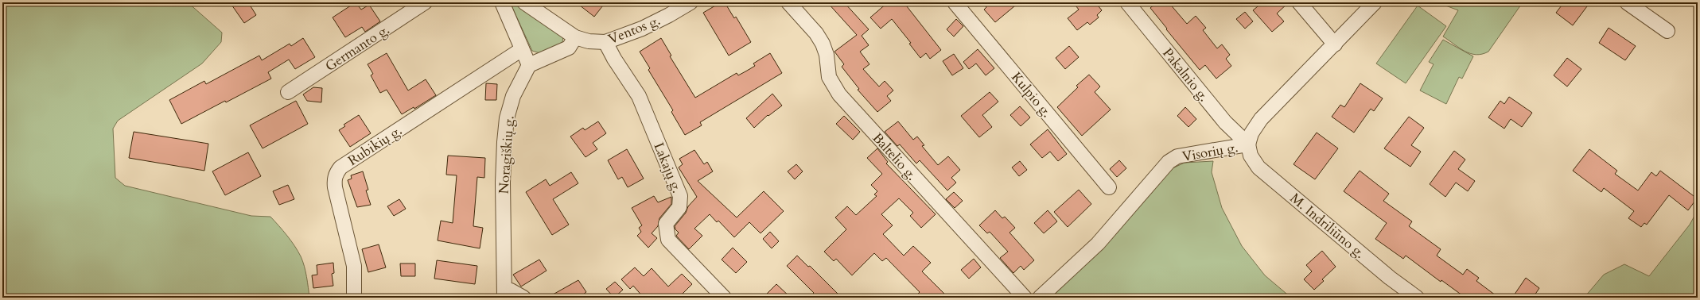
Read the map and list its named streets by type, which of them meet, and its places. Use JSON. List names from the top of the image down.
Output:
{
  "streets": {
    "street": [
      "Ventos g.",
      "Germanto g.",
      "Pakalnio g.",
      "Kulpio g.",
      "Rubikių g.",
      "Visorių g.",
      "Noragiškių g.",
      "Baltelio g.",
      "Lakajų g.",
      "M. Indriliūno g."
    ]
  },
  "crossings": [
    ["Ventos g.", "Lakajų g."],
    ["Pakalnio g.", "Visorių g."],
    ["Pakalnio g.", "M. Indriliūno g."],
    ["Visorių g.", "M. Indriliūno g."]
  ]
}
